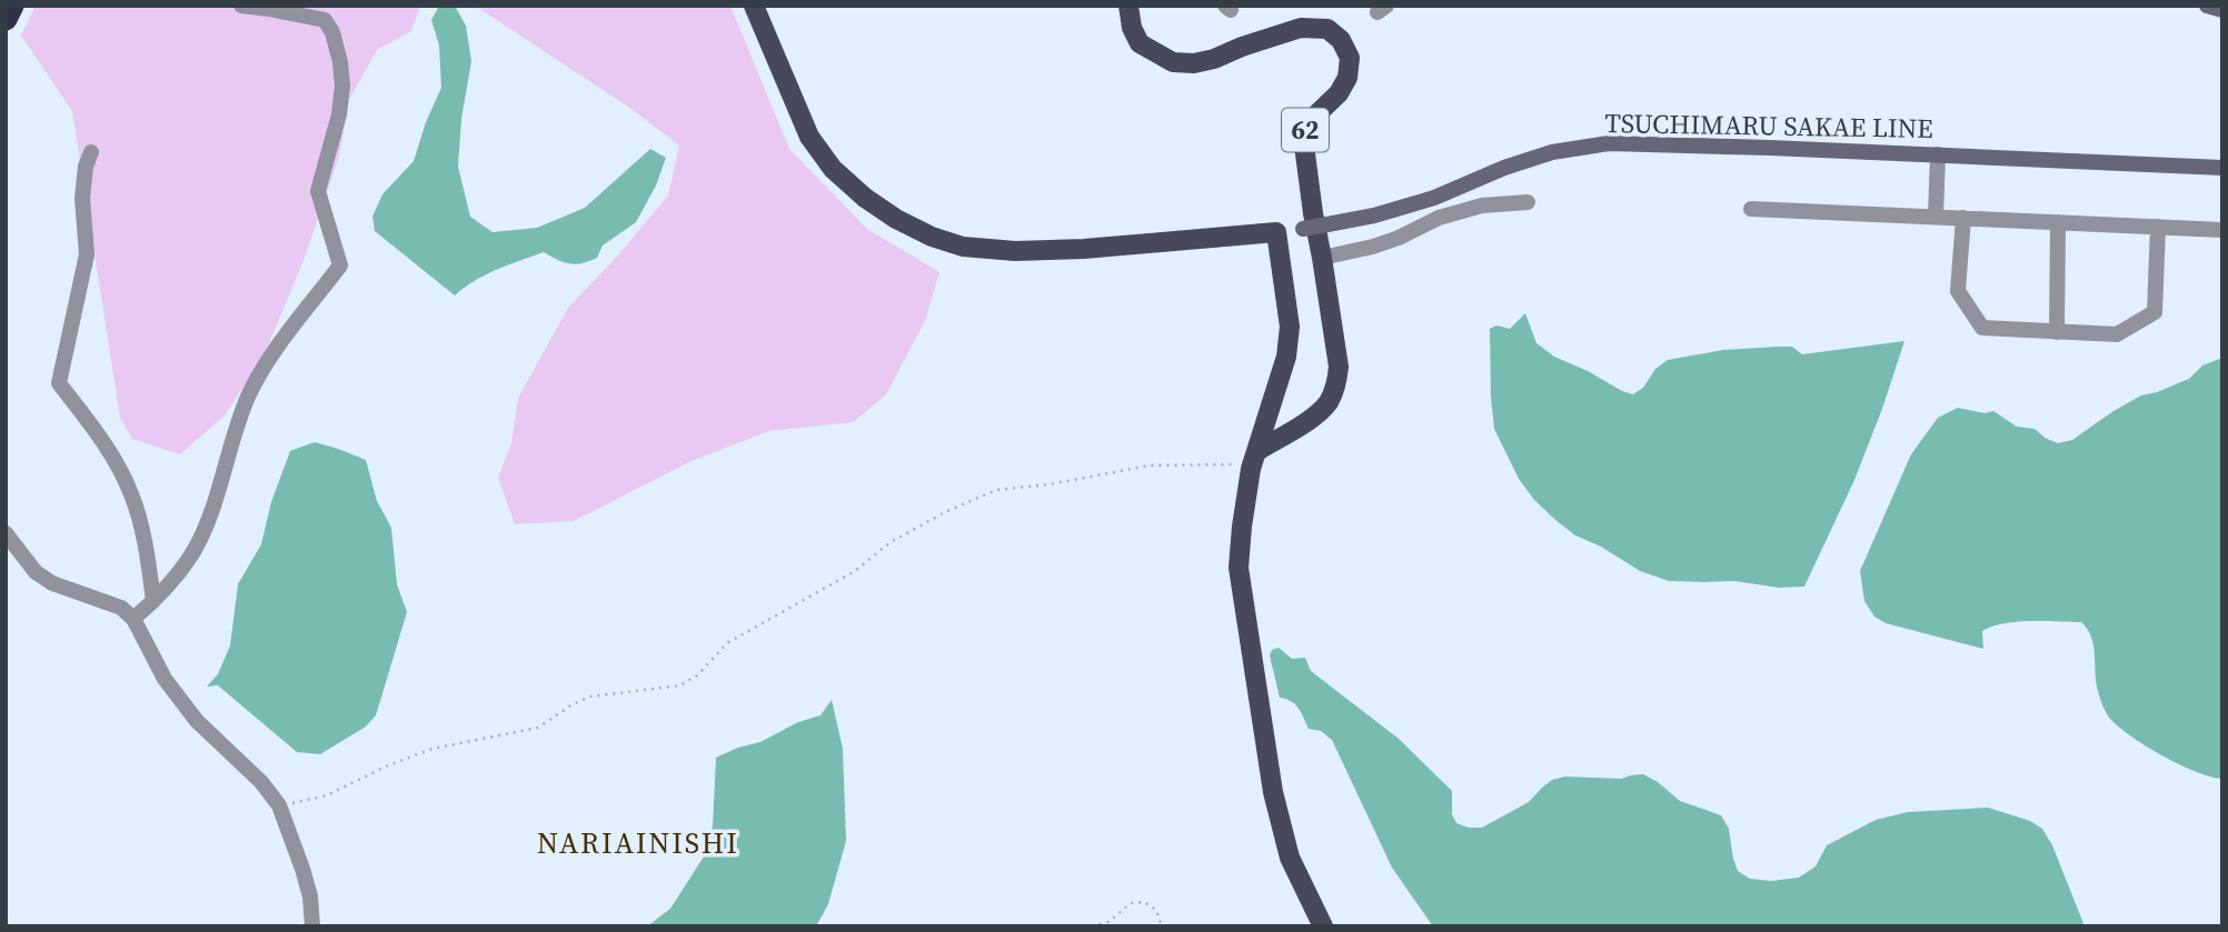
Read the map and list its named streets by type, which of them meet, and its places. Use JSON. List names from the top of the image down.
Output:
{
  "streets": {
    "main road": ["TSUCHIMARU SAKAE LINE", "62"]
  },
  "districts": ["NARIAINISHI"]
}
